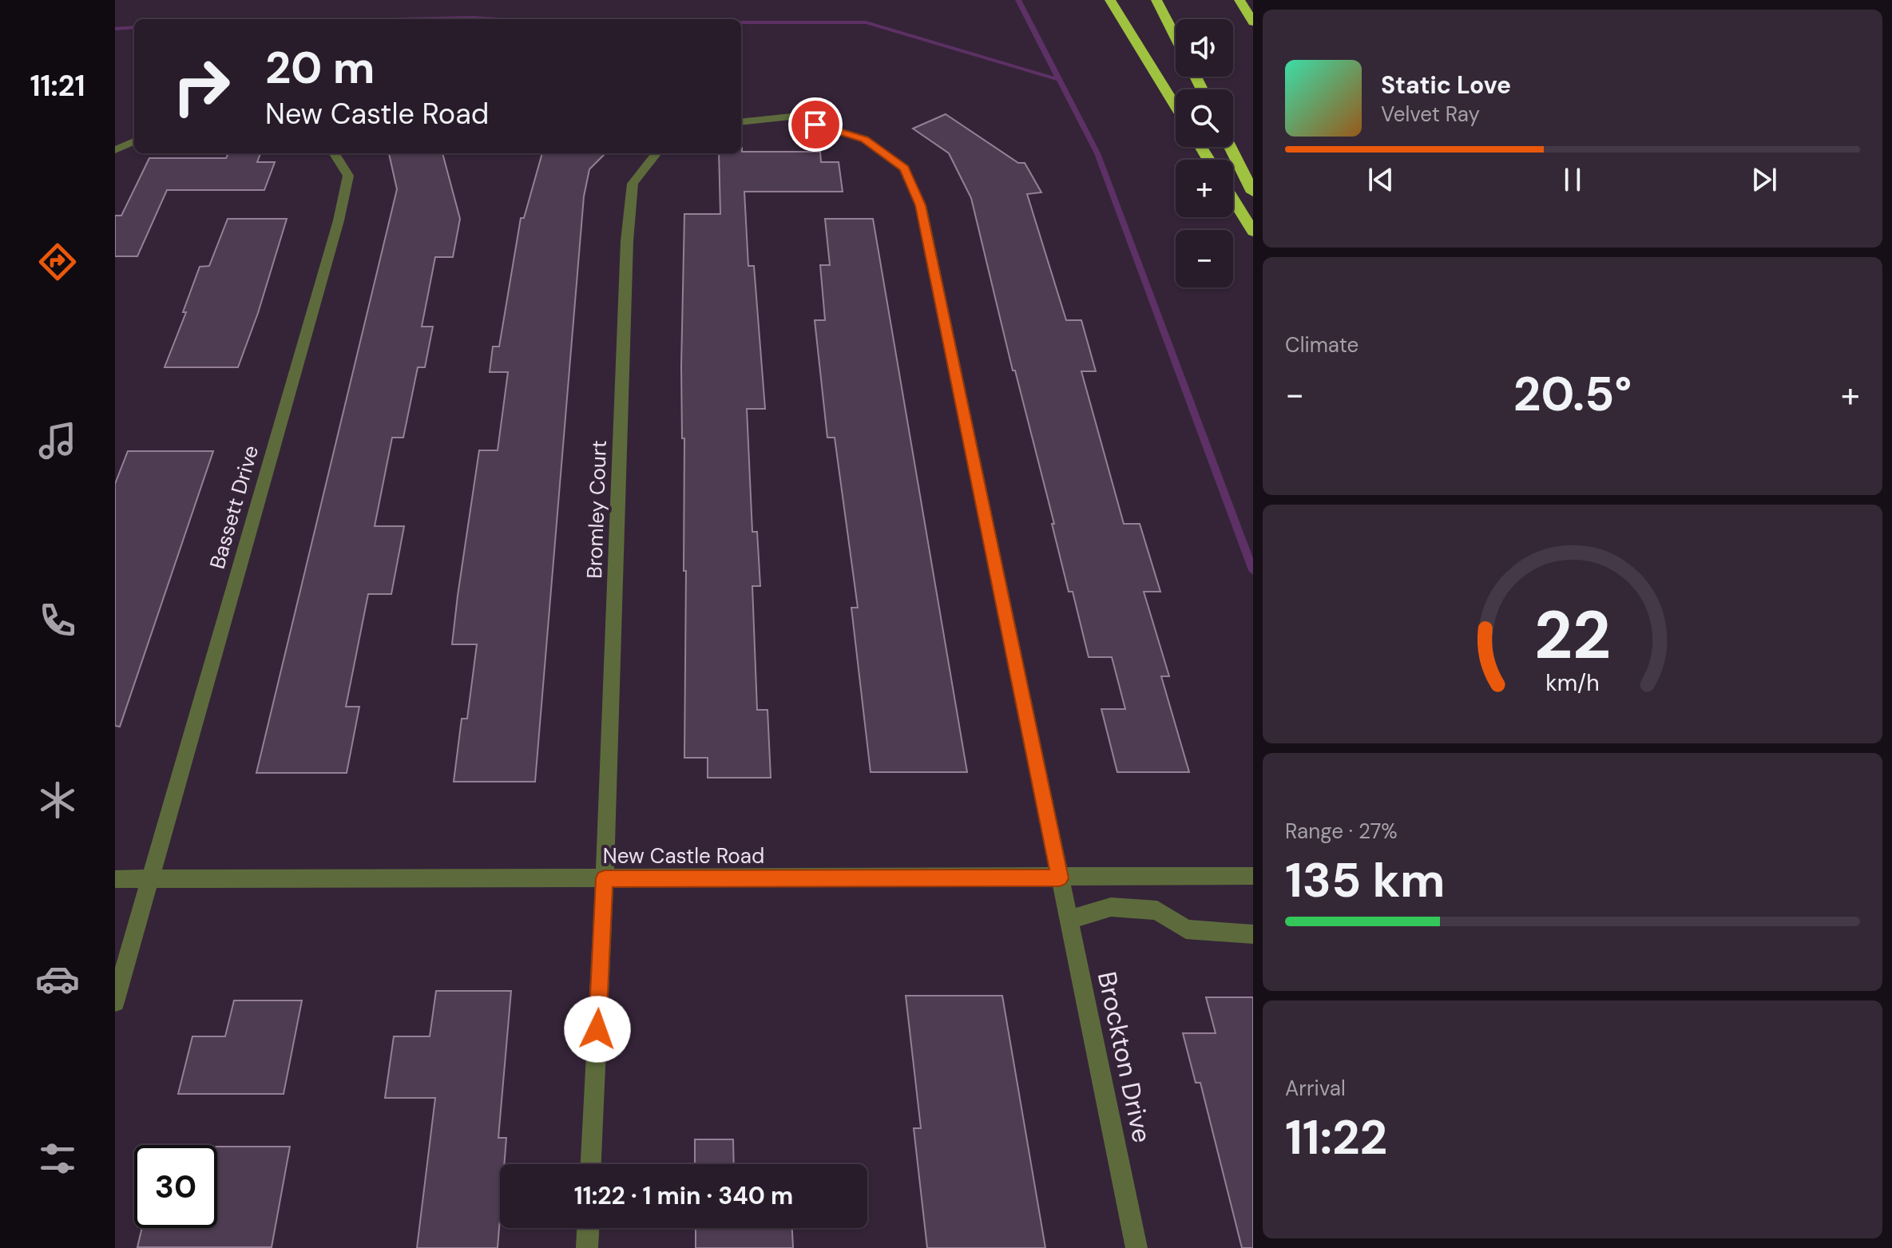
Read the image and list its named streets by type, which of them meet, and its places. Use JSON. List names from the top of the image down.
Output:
{
  "streets": {
    "street": [
      "Bassett Drive",
      "Bromley Court",
      "New Castle Road",
      "Brockton Drive"
    ]
  },
  "crossings": [
    ["Bassett Drive", "New Castle Road"],
    ["Bromley Court", "New Castle Road"],
    ["New Castle Road", "Brockton Drive"]
  ],
  "page": {
    "tabs": "11:21",
    "map_buttons": ["+", "−"],
    "turn": ["20 m", "New Castle Road"],
    "song": ["Static Love", "Velvet Ray"],
    "tile": [
      "Climate",
      ["Range · 27%", "135 km"],
      ["Arrival", "11:22"]
    ],
    "heat": ["−", "20.5°", "+"],
    "limit": "30",
    "trip": "11:22 · 1 min · 340 m",
    "gauge": ["22", "km/h"]
  }
}
